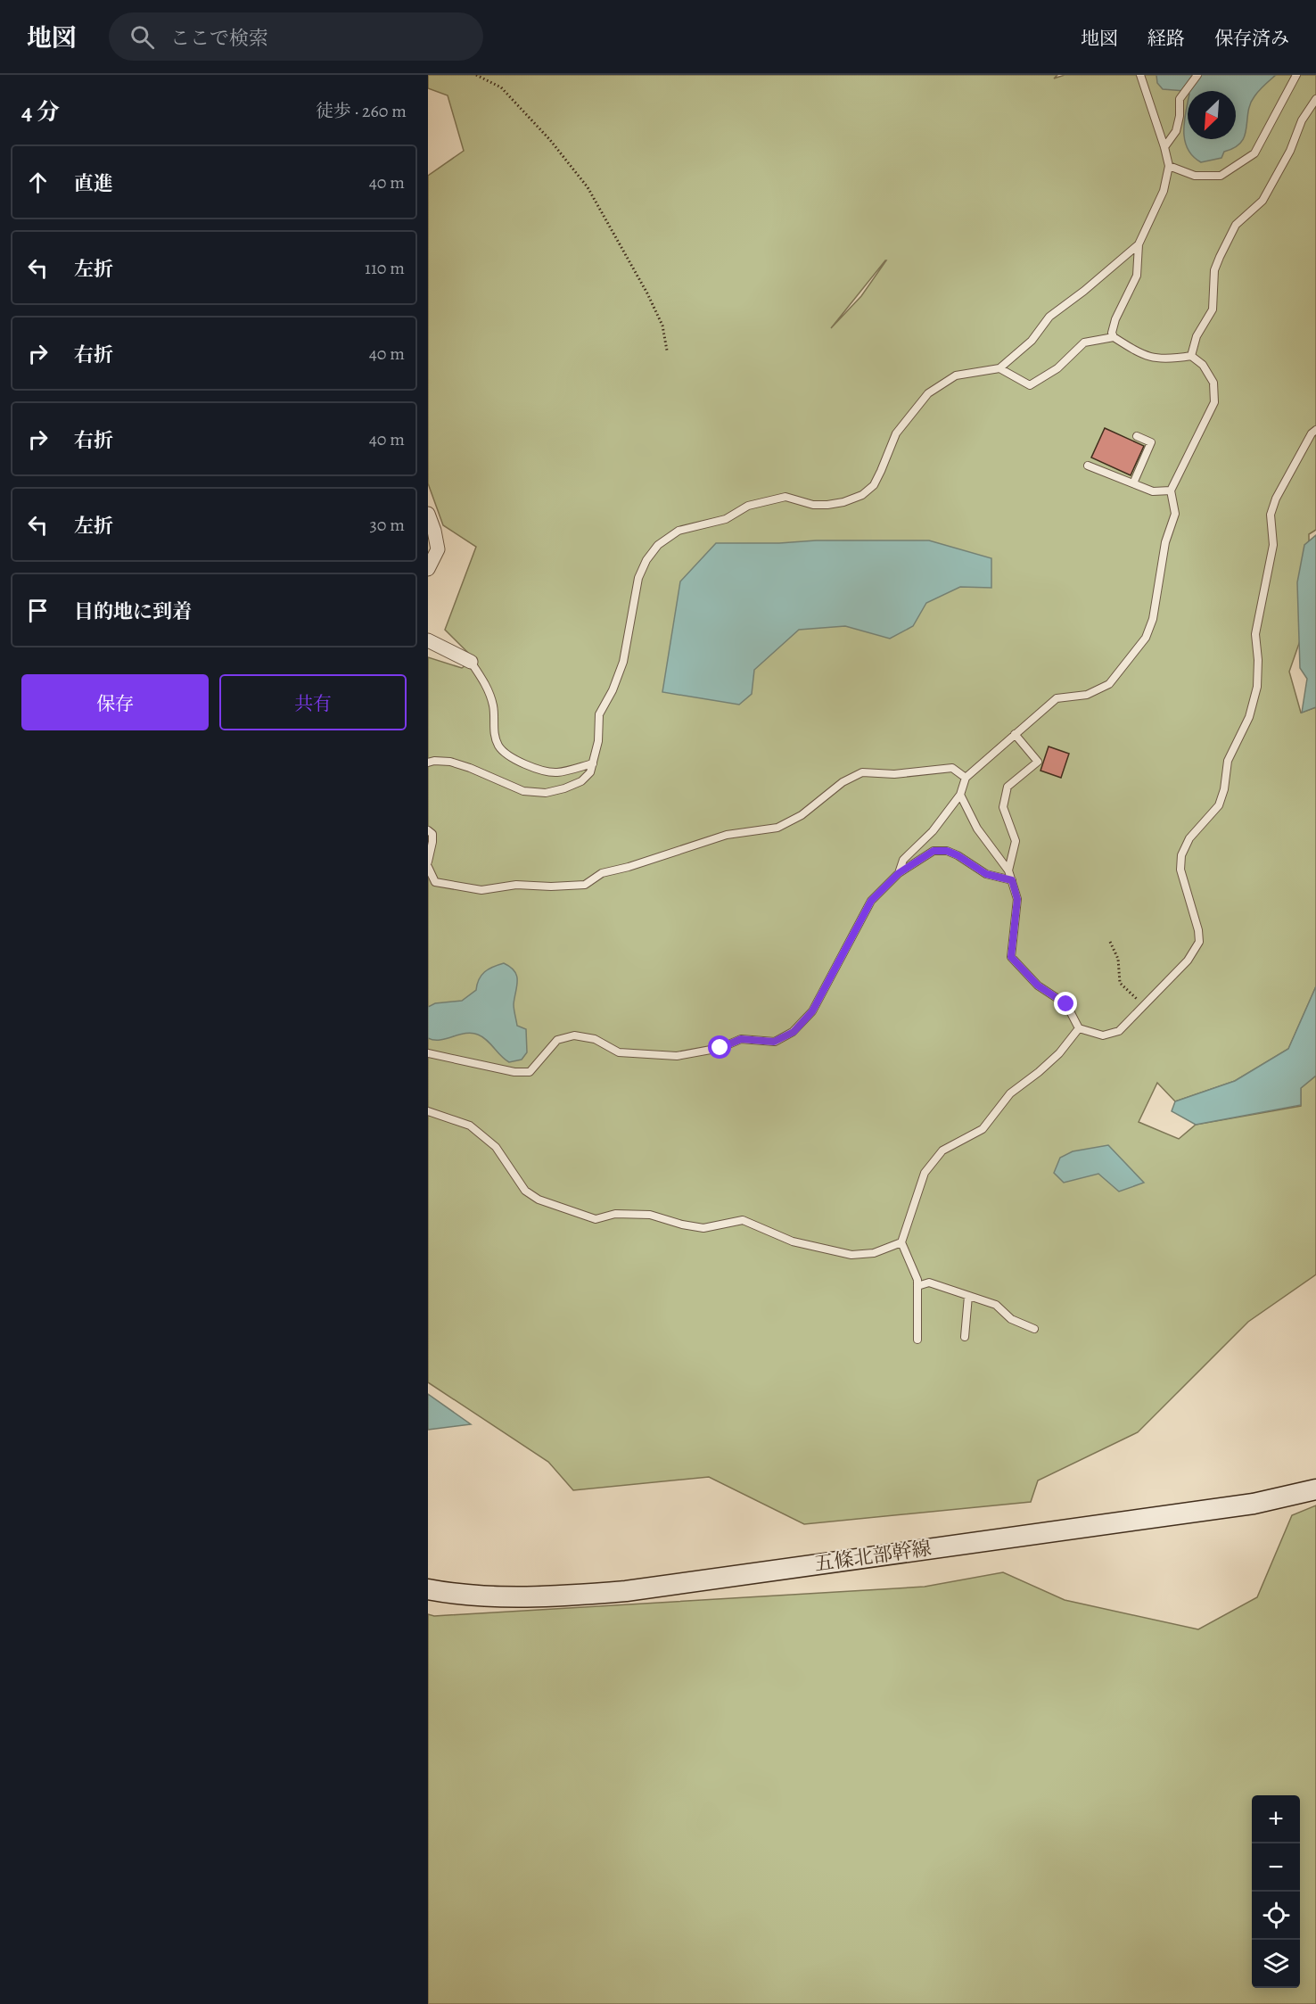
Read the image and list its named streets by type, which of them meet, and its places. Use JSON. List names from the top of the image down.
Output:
{
  "streets": {
    "street": ["五條北部幹線"]
  },
  "north": "bottom left",
  "page": {
    "header": "地図",
    "search": "ここで検索",
    "nav": ["地図", "経路", "保存済み"],
    "heading": ["4 分", "徒歩 · 260 m"],
    "list": [
      ["直進", "40 m"],
      ["左折", "110 m"],
      ["右折", "40 m"],
      ["右折", "40 m"],
      ["左折", "30 m"],
      "目的地に到着"
    ],
    "buttons": ["保存", "共有"],
    "map_buttons": ["+", "−"]
  }
}
